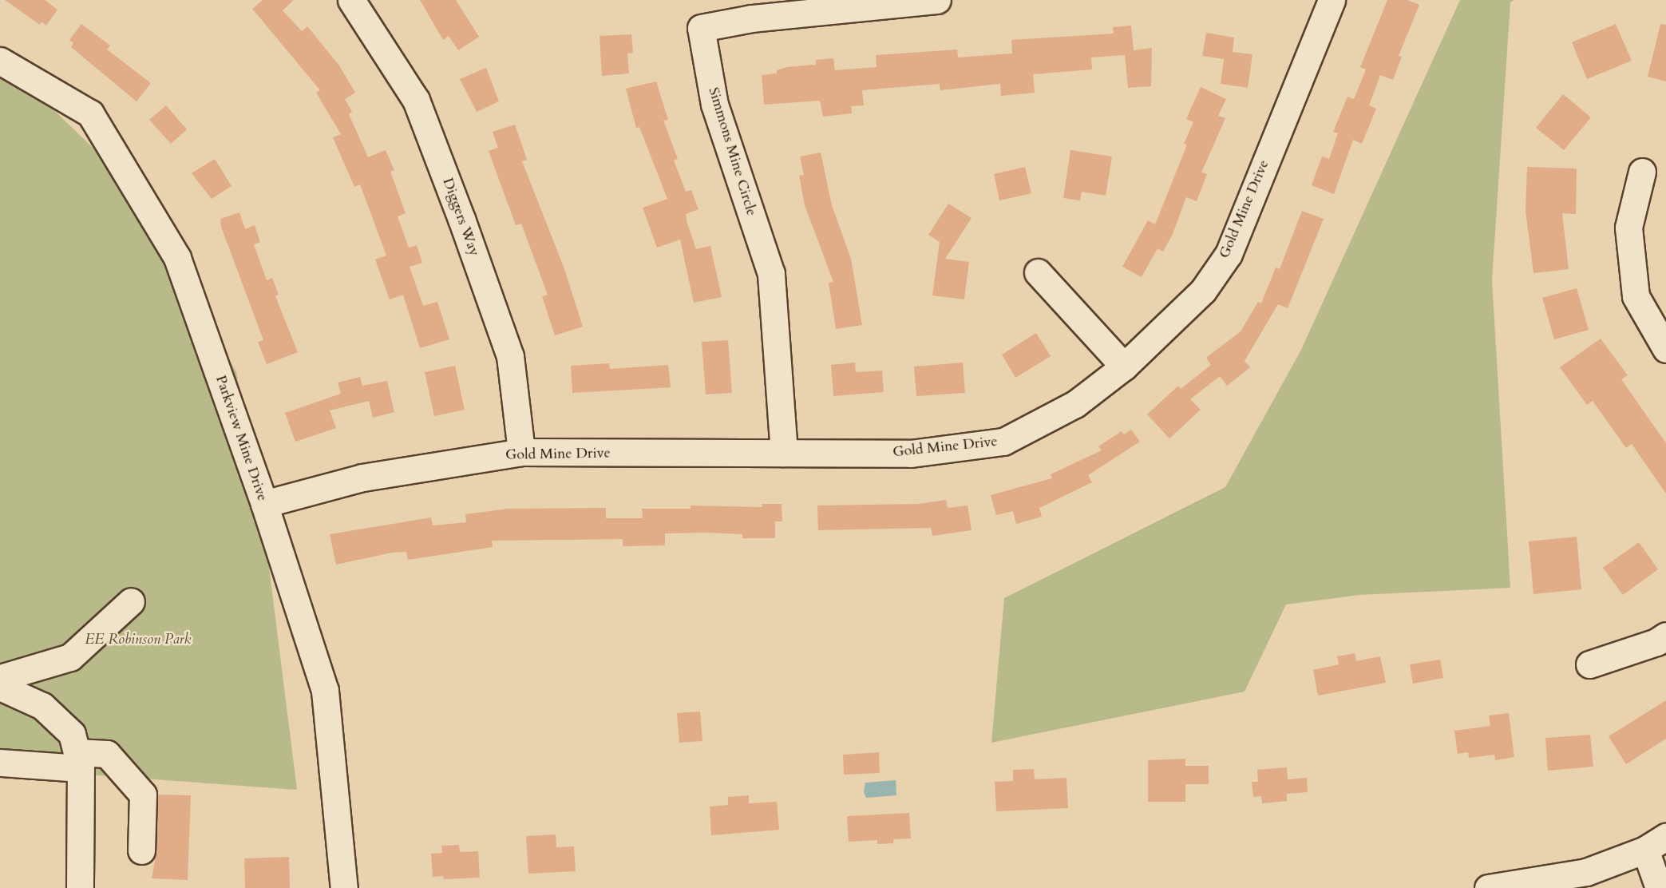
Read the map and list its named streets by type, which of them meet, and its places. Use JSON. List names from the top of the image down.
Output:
{
  "streets": {
    "street": [
      "Simmons Mine Circle",
      "Gold Mine Drive",
      "Diggers Way",
      "Parkview Mine Drive"
    ]
  },
  "crossings": [
    ["Simmons Mine Circle", "Gold Mine Drive"],
    ["Gold Mine Drive", "Diggers Way"],
    ["Gold Mine Drive", "Parkview Mine Drive"]
  ],
  "parks": ["EE Robinson Park"]
}
